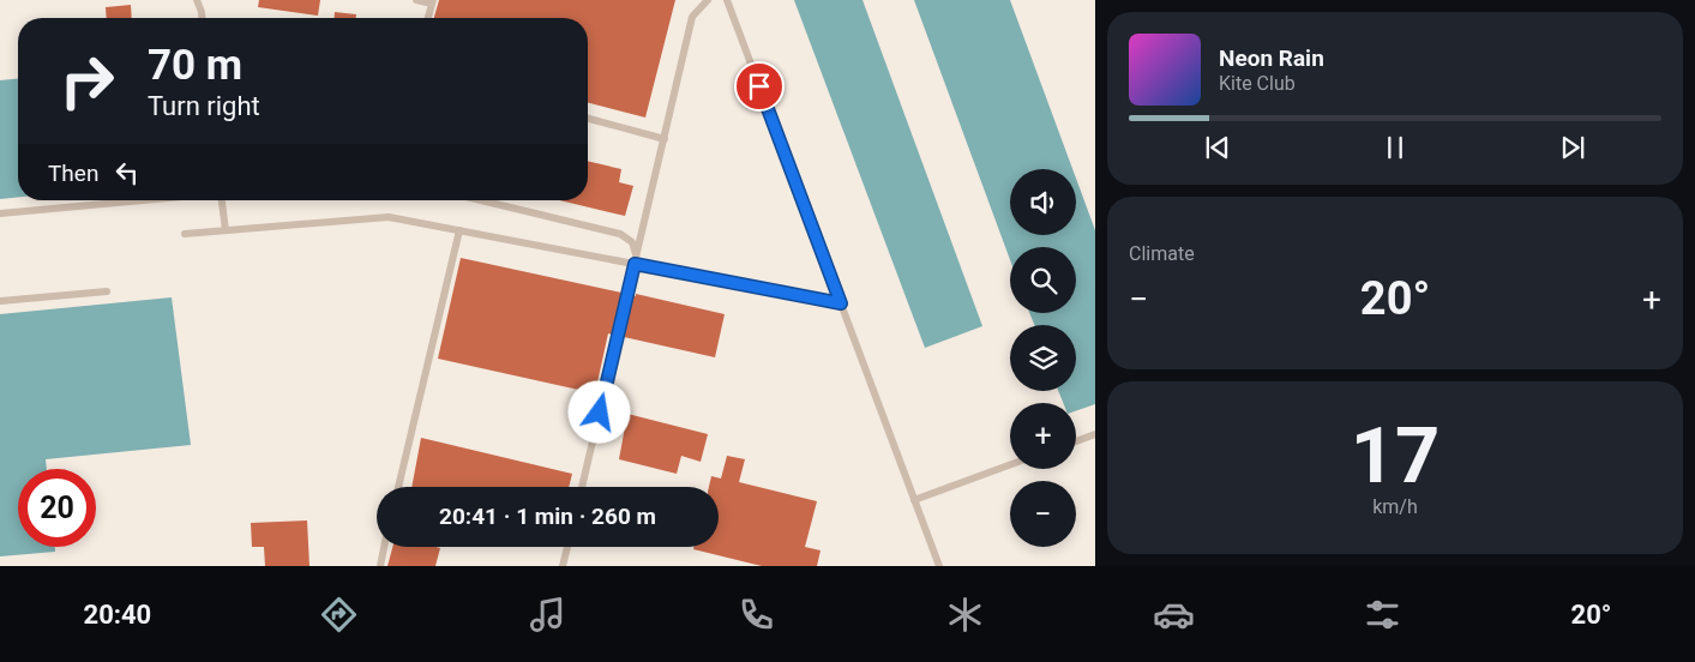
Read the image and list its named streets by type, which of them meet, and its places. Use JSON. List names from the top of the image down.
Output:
{
  "page": {
    "turn": ["70 m", "Turn right"],
    "song": ["Neon Rain", "Kite Club"],
    "then": "Then",
    "map_buttons": ["+", "−"],
    "tile": [
      "Climate",
      ["17", "km/h"]
    ],
    "heat": ["−", "20°", "+"],
    "limit": "20",
    "trip": "20:41 · 1 min · 260 m",
    "tabs": ["20:40", "20°"]
  }
}
